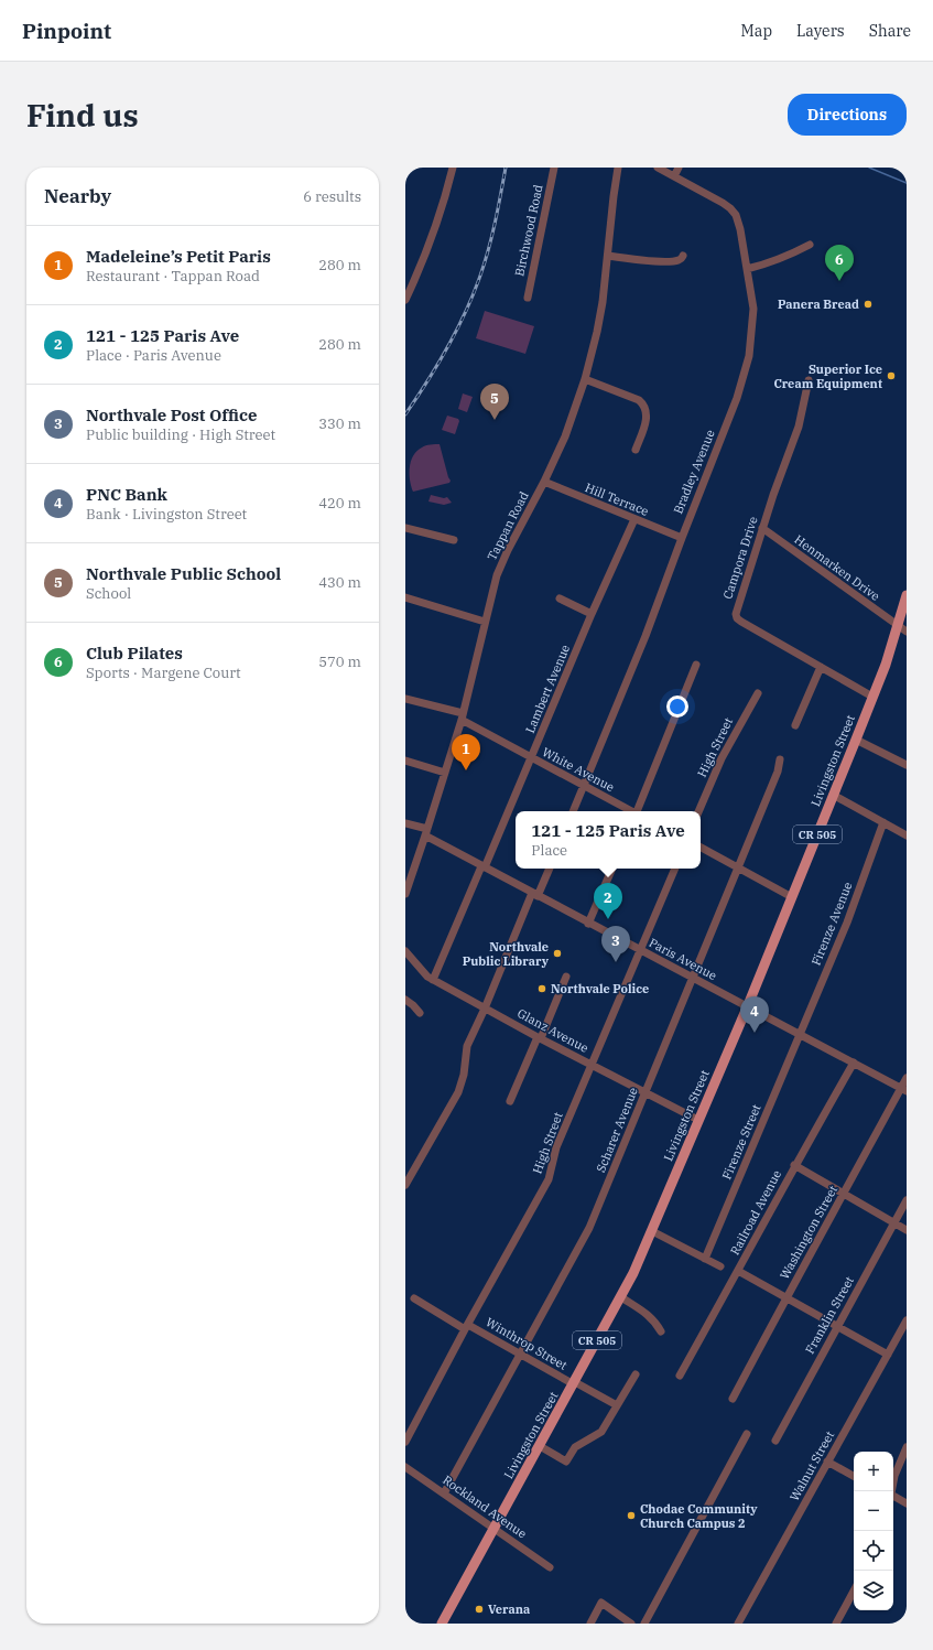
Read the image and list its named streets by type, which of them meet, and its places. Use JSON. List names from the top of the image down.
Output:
{
  "streets": {
    "main road": ["Livingston Street", "CR 505"],
    "street": [
      "Birchwood Road",
      "Bradley Avenue",
      "Hill Terrace",
      "Tappan Road",
      "Campora Drive",
      "Henmarken Drive",
      "Lambert Avenue",
      "High Street",
      "White Avenue",
      "Firenze Avenue",
      "Paris Avenue",
      "Glanz Avenue",
      "Scharer Avenue",
      "Firenze Street",
      "Railroad Avenue",
      "Washington Street",
      "Franklin Street",
      "Winthrop Street",
      "Walnut Street",
      "Rockland Avenue"
    ]
  },
  "crossings": [
    ["Bradley Avenue", "Hill Terrace"],
    ["Bradley Avenue", "White Avenue"],
    ["Hill Terrace", "Tappan Road"],
    ["Hill Terrace", "Lambert Avenue"],
    ["Tappan Road", "White Avenue"],
    ["Tappan Road", "Paris Avenue"],
    ["Campora Drive", "Henmarken Drive"],
    ["Campora Drive", "Livingston Street"],
    ["Henmarken Drive", "Livingston Street"],
    ["Lambert Avenue", "White Avenue"],
    ["Lambert Avenue", "Paris Avenue"],
    ["Lambert Avenue", "Glanz Avenue"],
    ["High Street", "Paris Avenue"],
    ["High Street", "Glanz Avenue"],
    ["High Street", "Winthrop Street"],
    ["Livingston Street", "Paris Avenue"],
    ["Livingston Street", "Glanz Avenue"],
    ["Livingston Street", "Winthrop Street"],
    ["Livingston Street", "Rockland Avenue"],
    ["Firenze Avenue", "Paris Avenue"],
    ["Firenze Avenue", "Firenze Street"],
    ["Paris Avenue", "Scharer Avenue"],
    ["Paris Avenue", "Firenze Street"],
    ["Paris Avenue", "Railroad Avenue"],
    ["Paris Avenue", "Washington Street"],
    ["Glanz Avenue", "Scharer Avenue"],
    ["Scharer Avenue", "Winthrop Street"],
    ["Scharer Avenue", "Rockland Avenue"]
  ],
  "places": [
    "Panera Bread",
    "Superior Ice Cream Equipment",
    "Northvale Public Library",
    "Northvale Police",
    "Chodae Community Church Campus 2",
    "Verana"
  ],
  "page": {
    "header": "Pinpoint",
    "nav": ["Map", "Layers", "Share"],
    "buttons": "Directions",
    "title": "Find us",
    "heading": ["Nearby", "6 results"],
    "list": [
      {
        "mark": "1",
        "name": "Madeleine’s Petit Paris",
        "note": "Restaurant · Tappan Road",
        "value": "280 m"
      },
      {
        "mark": "2",
        "name": "121 - 125 Paris Ave",
        "note": "Place · Paris Avenue",
        "value": "280 m"
      },
      {
        "mark": "3",
        "name": "Northvale Post Office",
        "note": "Public building · High Street",
        "value": "330 m"
      },
      {
        "mark": "4",
        "name": "PNC Bank",
        "note": "Bank · Livingston Street",
        "value": "420 m"
      },
      {
        "mark": "5",
        "name": "Northvale Public School",
        "note": "School",
        "value": "430 m"
      },
      {
        "mark": "6",
        "name": "Club Pilates",
        "note": "Sports · Margene Court",
        "value": "570 m"
      }
    ],
    "pins": [
      "6",
      "5",
      "1",
      "2",
      "3",
      "4"
    ],
    "popup": ["121 - 125 Paris Ave", "Place"],
    "map_buttons": ["+", "−"]
  }
}
